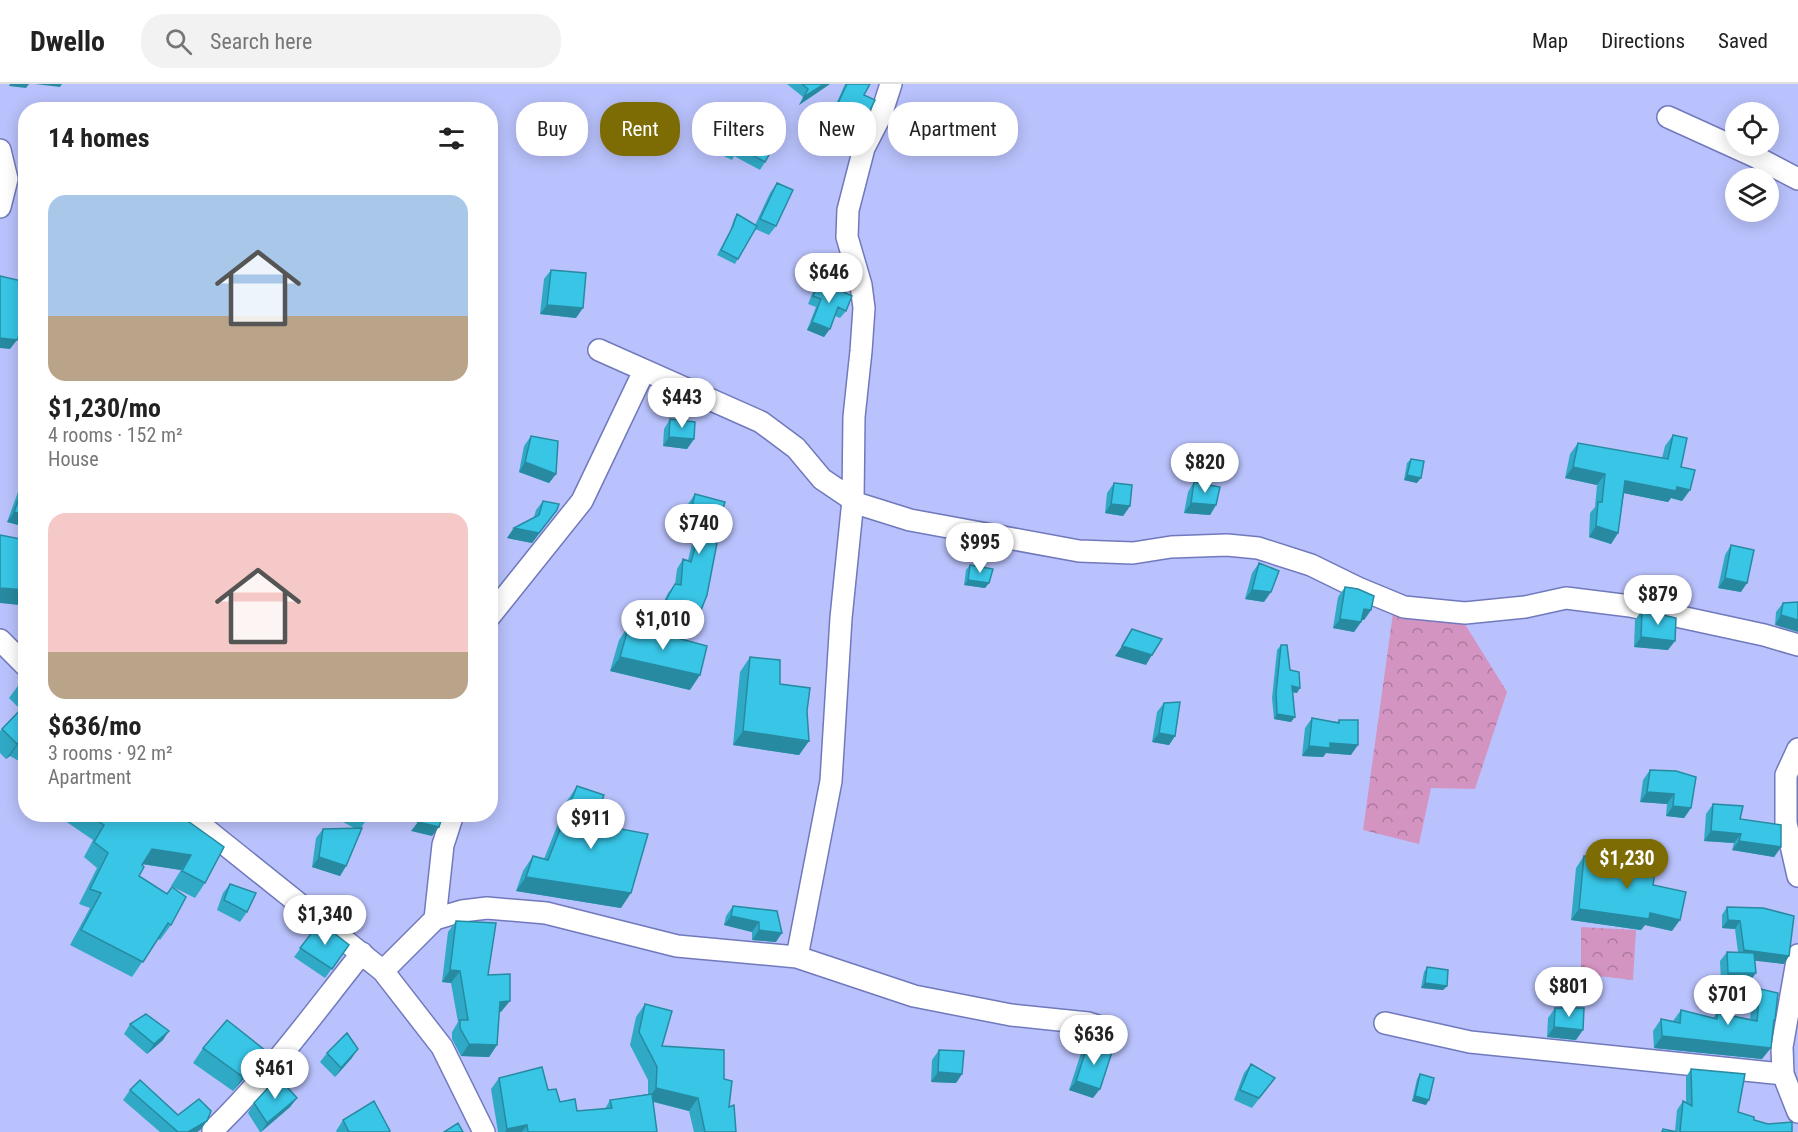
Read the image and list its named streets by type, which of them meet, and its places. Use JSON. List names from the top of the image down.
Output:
{
  "page": {
    "header": "Dwello",
    "search": "Search here",
    "nav": ["Map", "Directions", "Saved"],
    "chip": [
      "Buy",
      "Rent",
      "Filters",
      "New",
      "Apartment"
    ],
    "heading": "14 homes",
    "list": [
      {
        "name": "$1,230/mo",
        "note": "4 rooms · 152 m² · House"
      },
      {
        "name": "$636/mo",
        "note": "3 rooms · 92 m² · Apartment"
      }
    ],
    "price": [
      "$646",
      "$443",
      "$820",
      "$740",
      "$995",
      "$879",
      "$1,010",
      "$911",
      "$1,230",
      "$1,340",
      "$801",
      "$701",
      "$636",
      "$461"
    ]
  }
}
